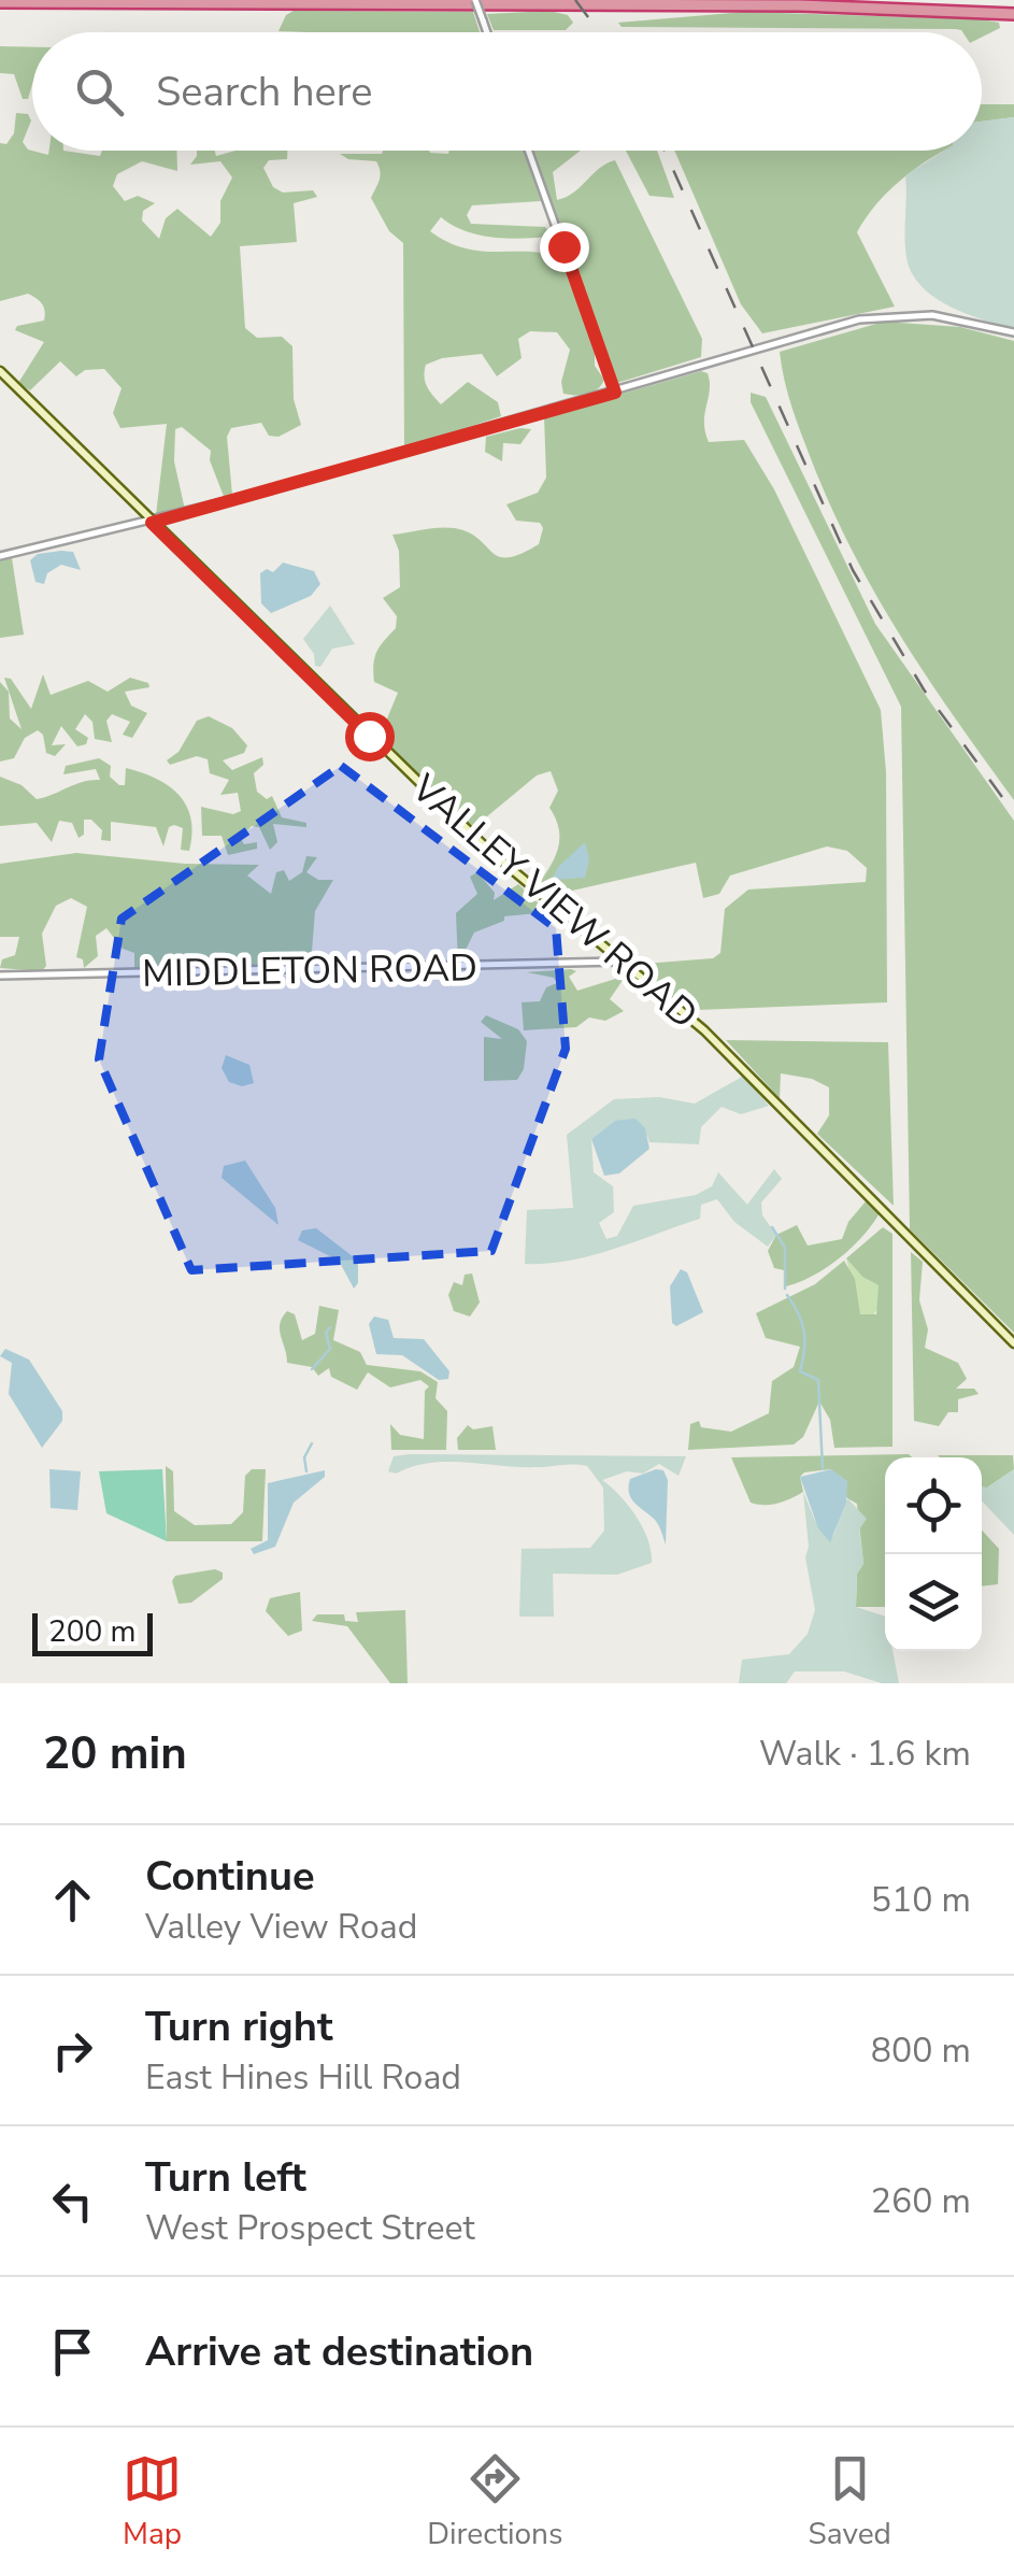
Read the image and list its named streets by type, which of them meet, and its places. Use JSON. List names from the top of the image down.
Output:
{
  "streets": {
    "main road": ["VALLEY VIEW ROAD"],
    "street": ["MIDDLETON ROAD"]
  },
  "crossings": [
    ["VALLEY VIEW ROAD", "MIDDLETON ROAD"]
  ],
  "scale_bar": "200 m",
  "page": {
    "search": "Search here",
    "scale": "200 m",
    "heading": ["20 min", "Walk · 1.6 km"],
    "list": [
      ["Continue", "Valley View Road", "510 m"],
      ["Turn right", "East Hines Hill Road", "800 m"],
      ["Turn left", "West Prospect Street", "260 m"],
      "Arrive at destination"
    ],
    "nav": ["Map", "Directions", "Saved"]
  }
}
